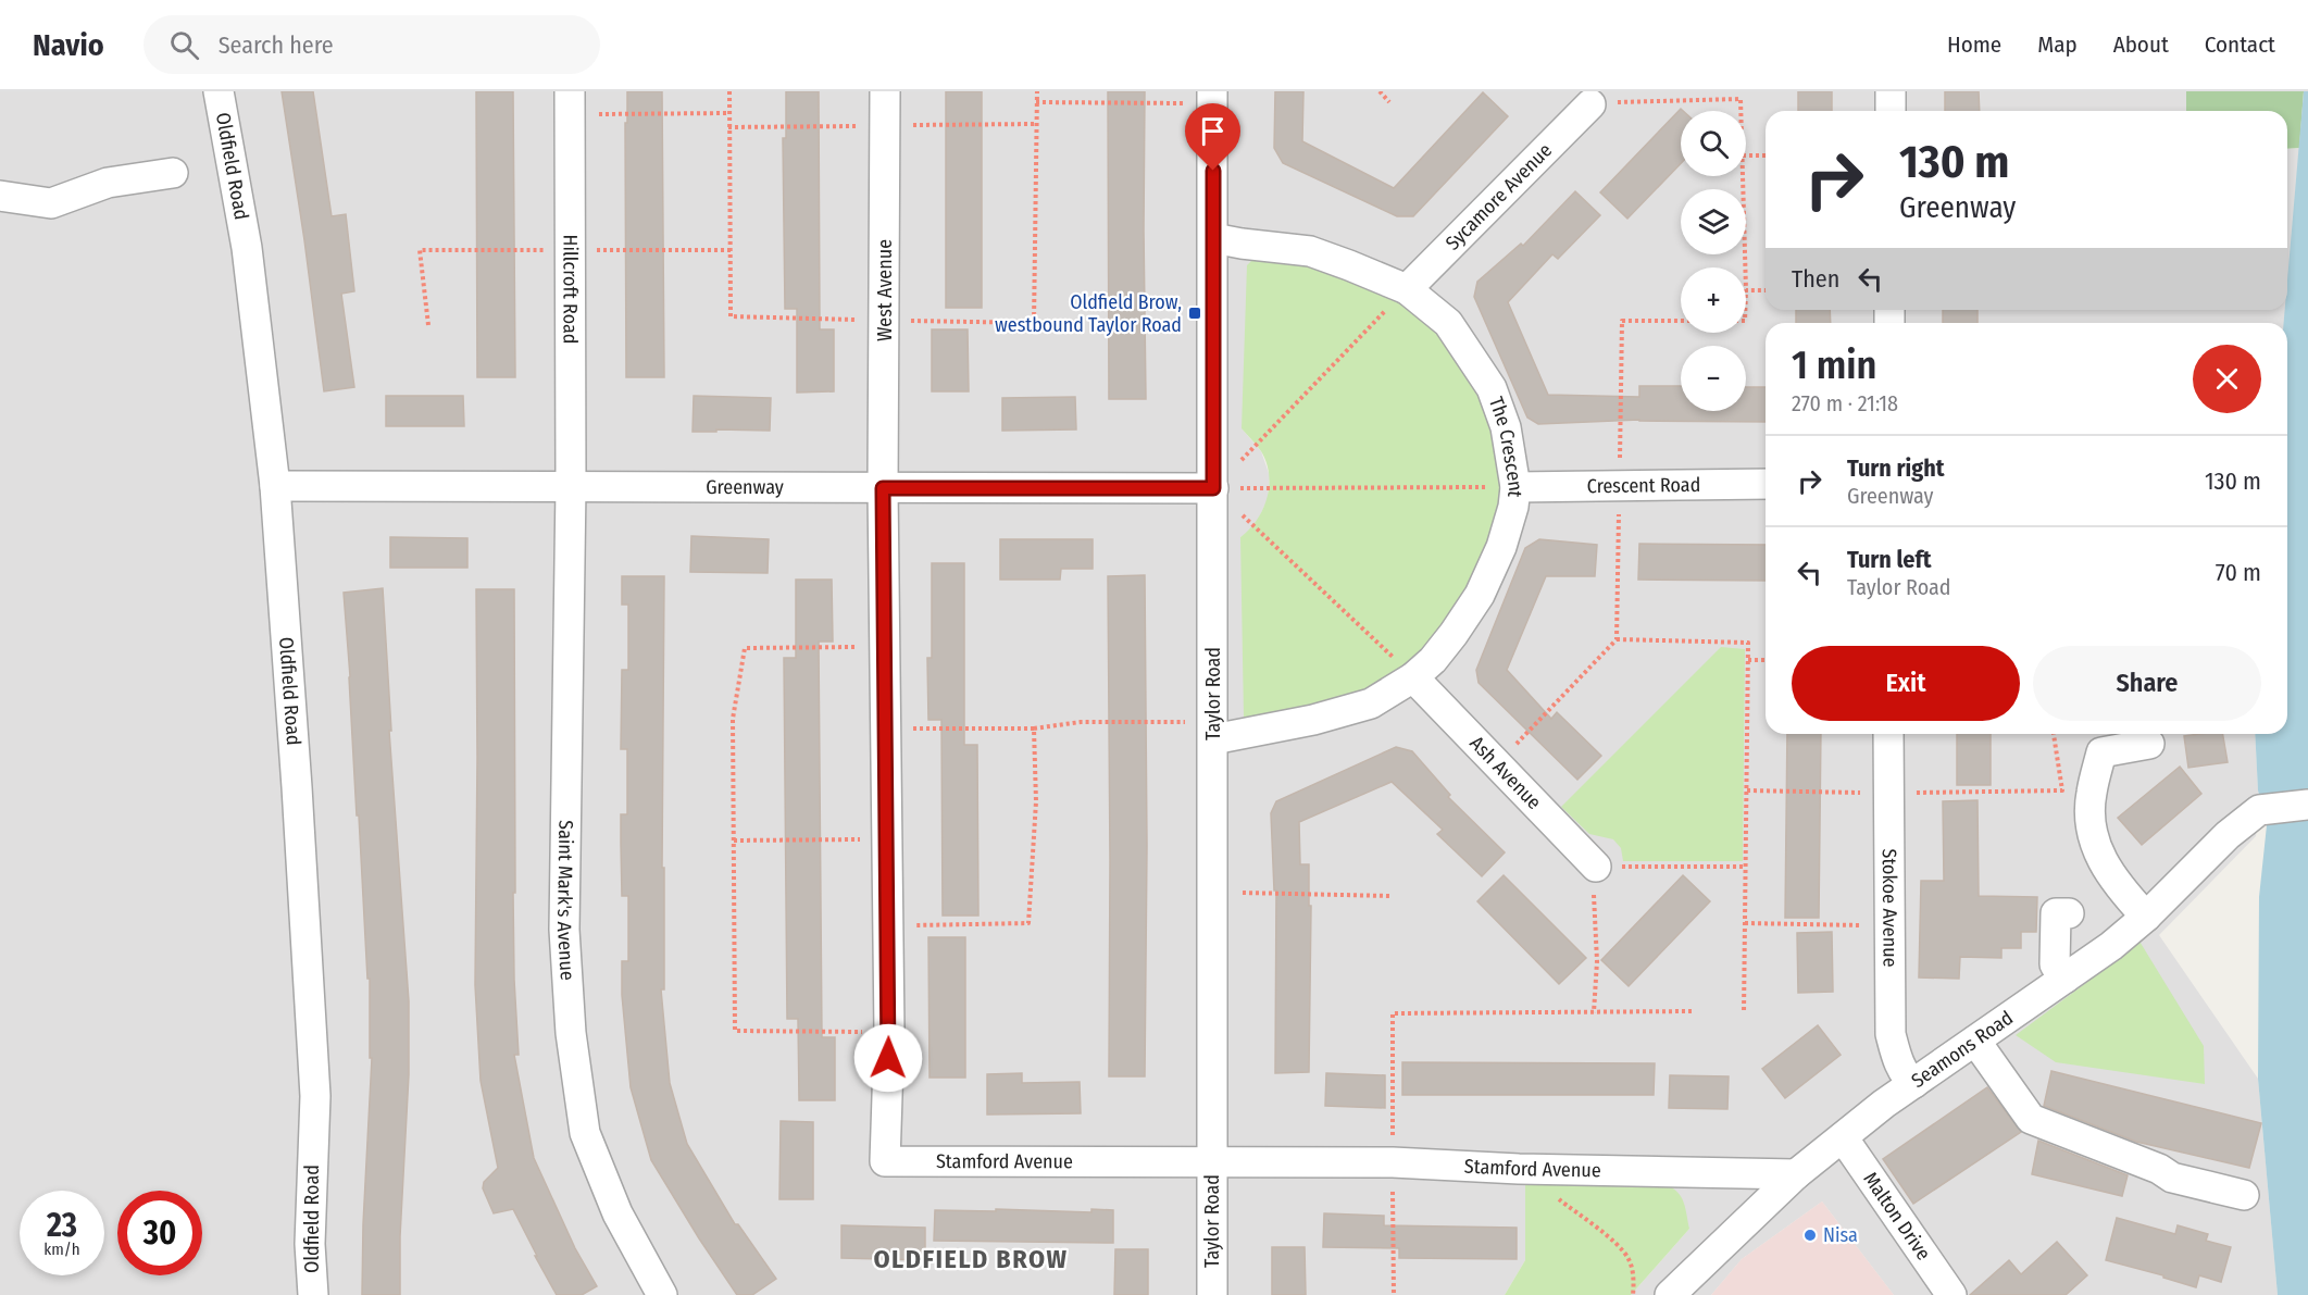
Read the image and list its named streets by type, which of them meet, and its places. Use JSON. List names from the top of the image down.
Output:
{
  "streets": {
    "street": [
      "Oldfield Road",
      "Sycamore Avenue",
      "Hillcroft Road",
      "West Avenue",
      "The Crescent",
      "Crescent Road",
      "Greenway",
      "Taylor Road",
      "Ash Avenue",
      "Saint Mark's Avenue",
      "Stokoe Avenue",
      "Seamons Road",
      "Stamford Avenue",
      "Malton Drive"
    ]
  },
  "crossings": [
    ["Oldfield Road", "Greenway"],
    ["Sycamore Avenue", "The Crescent"],
    ["Hillcroft Road", "Greenway"],
    ["Hillcroft Road", "Saint Mark's Avenue"],
    ["West Avenue", "Greenway"],
    ["West Avenue", "Stamford Avenue"],
    ["The Crescent", "Crescent Road"],
    ["The Crescent", "Taylor Road"],
    ["The Crescent", "Ash Avenue"],
    ["Greenway", "Taylor Road"],
    ["Greenway", "Saint Mark's Avenue"],
    ["Greenway", "Stamford Avenue"],
    ["Taylor Road", "Stamford Avenue"],
    ["Stokoe Avenue", "Seamons Road"],
    ["Seamons Road", "Stamford Avenue"],
    ["Seamons Road", "Malton Drive"]
  ],
  "districts": ["OLDFIELD BROW"],
  "places": {
    "transit": ["Oldfield Brow, westbound Taylor Road"],
    "other": ["Nisa"]
  },
  "page": {
    "header": "Navio",
    "search": "Search here",
    "nav": [
      "Home",
      "Map",
      "About",
      "Contact"
    ],
    "map_buttons": ["+", "−"],
    "turn": ["130 m", "Greenway"],
    "then": "Then",
    "heading": ["1 min", "270 m · 21:18"],
    "list": [
      {
        "name": "Turn right",
        "note": "Greenway",
        "value": "130 m"
      },
      {
        "name": "Turn left",
        "note": "Taylor Road",
        "value": "70 m"
      }
    ],
    "buttons": ["Exit", "Share"],
    "speed": "23 km/h",
    "limit": "30"
  }
}
